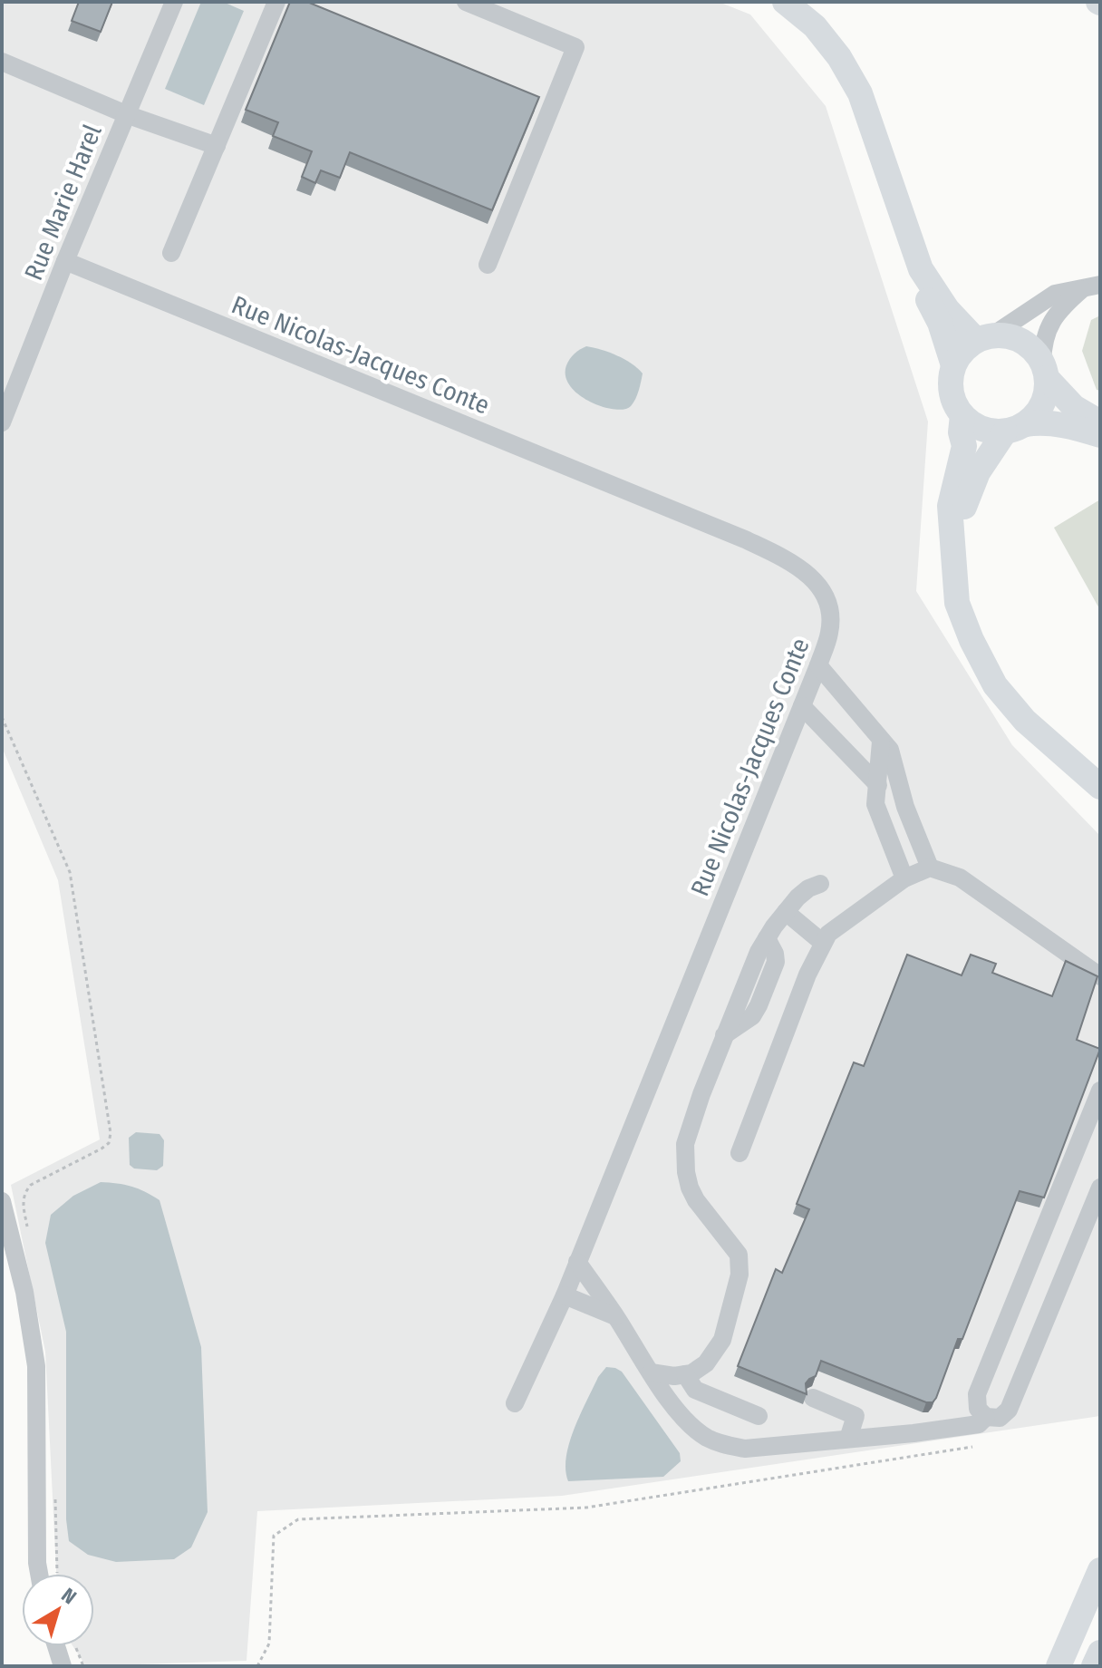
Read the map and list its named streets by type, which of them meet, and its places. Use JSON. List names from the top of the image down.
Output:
{
  "streets": {
    "street": ["Rue Marie Harel", "Rue Nicolas-Jacques Conte"]
  },
  "crossings": [
    ["Rue Marie Harel", "Rue Nicolas-Jacques Conte"]
  ],
  "north": "top right"
}
